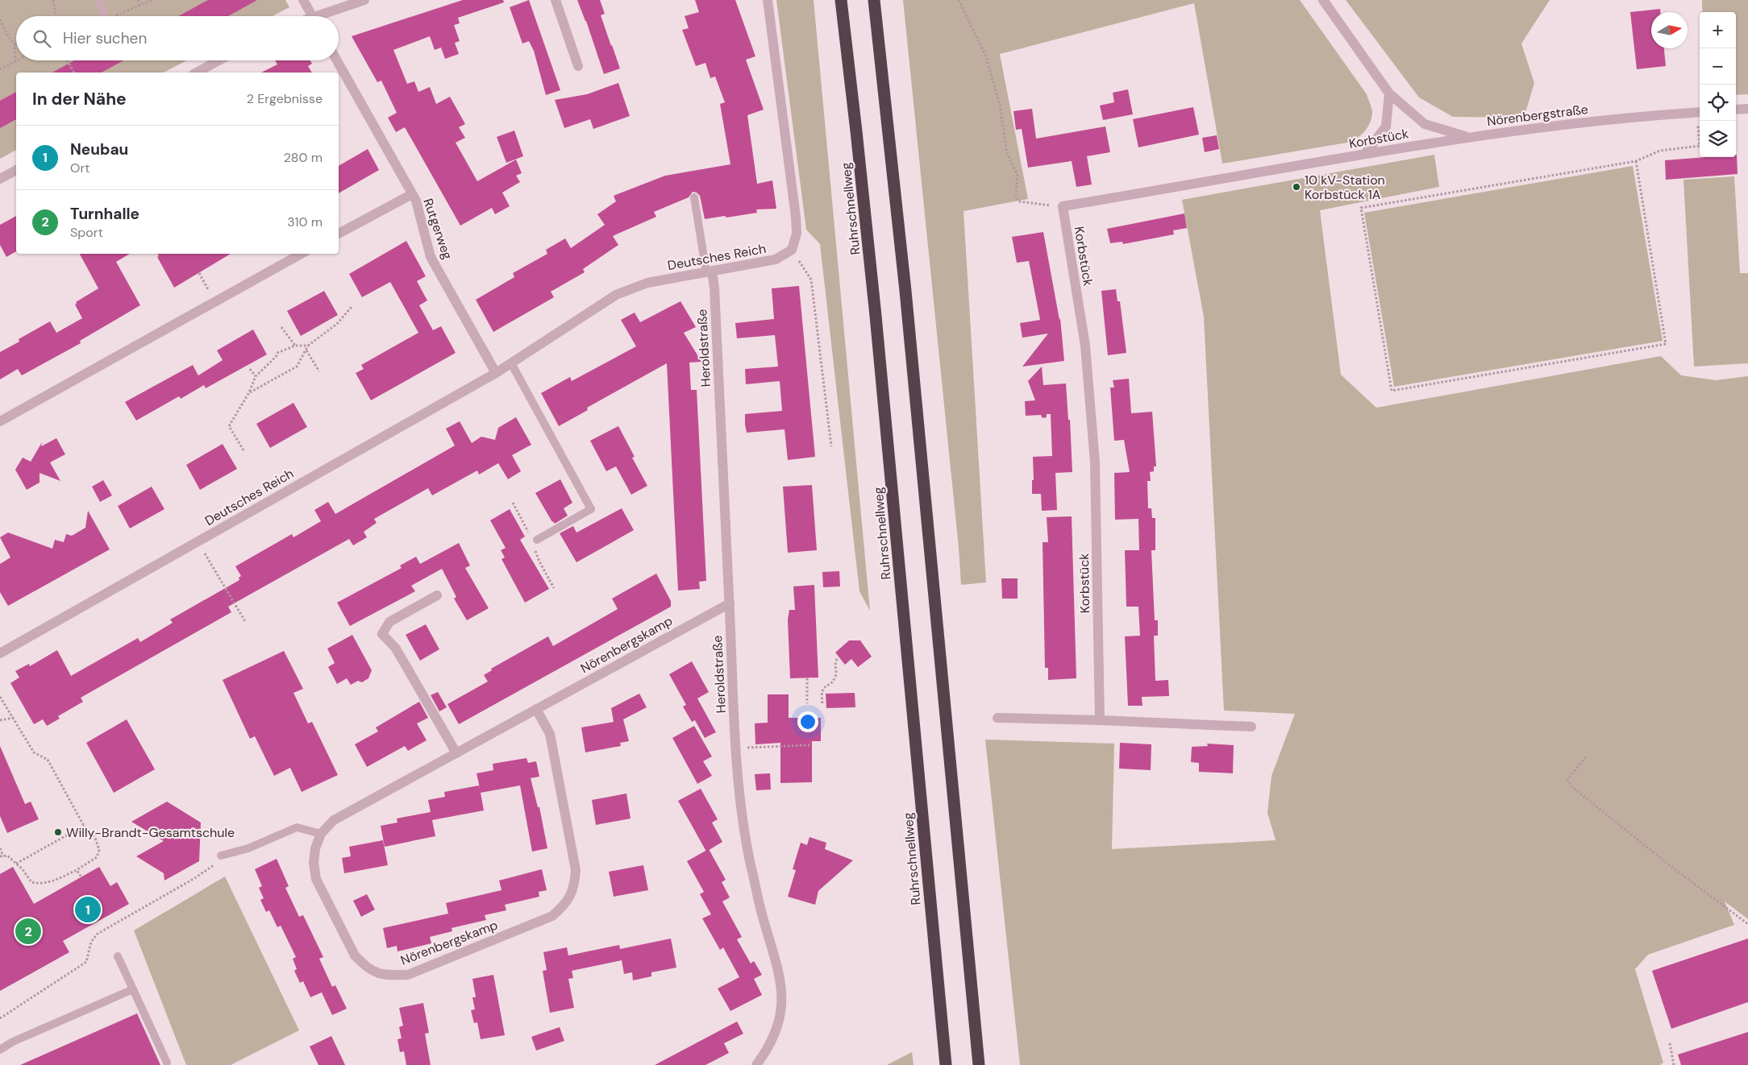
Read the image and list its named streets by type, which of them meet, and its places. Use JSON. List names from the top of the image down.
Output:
{
  "streets": {
    "highway": ["Ruhrschnellweg"],
    "street": [
      "Nörenbergstraße",
      "Korbstück",
      "Rutgerweg",
      "Deutsches Reich",
      "Heroldstraße",
      "Nörenbergskamp"
    ]
  },
  "crossings": [
    ["Nörenbergstraße", "Korbstück"],
    ["Rutgerweg", "Deutsches Reich"],
    ["Deutsches Reich", "Heroldstraße"],
    ["Heroldstraße", "Nörenbergskamp"]
  ],
  "places": ["10 kV-Station Korbstück 1A", "Willy-Brandt-Gesamtschule"],
  "north": "right",
  "page": {
    "map_buttons": ["+", "−"],
    "search": "Hier suchen",
    "heading": ["In der Nähe", "2 Ergebnisse"],
    "list": [
      {
        "mark": "1",
        "name": "Neubau",
        "note": "Ort",
        "value": "280 m"
      },
      {
        "mark": "2",
        "name": "Turnhalle",
        "note": "Sport",
        "value": "310 m"
      }
    ],
    "pins": ["1", "2"]
  }
}
